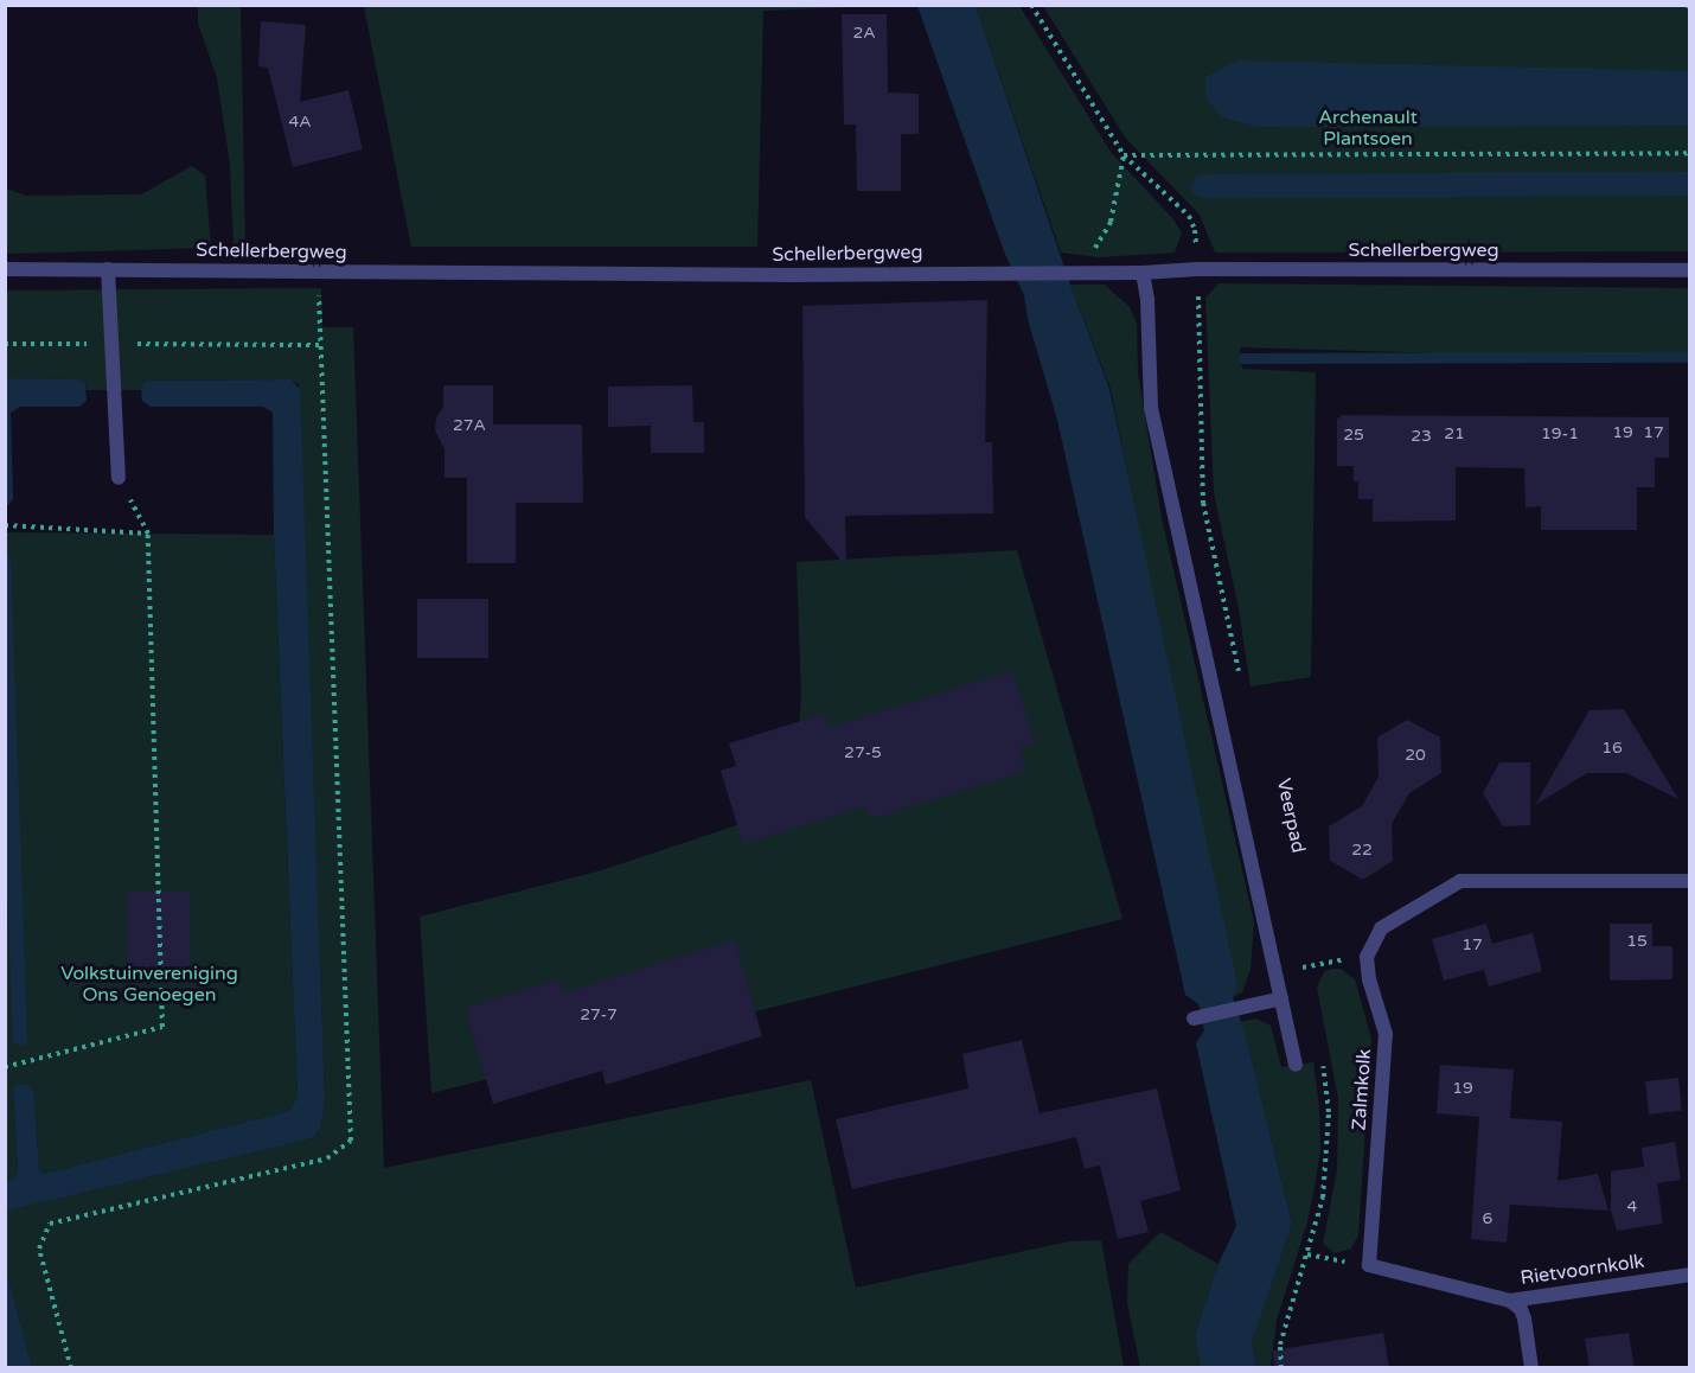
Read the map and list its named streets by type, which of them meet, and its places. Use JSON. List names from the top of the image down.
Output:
{
  "streets": {
    "street": ["Schellerbergweg", "Zalmkolk", "Rietvoornkolk"]
  },
  "parks": ["Archenault Plantsoen", "Volkstuinvereniging Ons Genoegen"],
  "house_numbers": [
    "2A",
    "4A",
    "27A",
    "19",
    "17",
    "21",
    "19-1",
    "25",
    "23",
    "16",
    "27-5",
    "20",
    "22",
    "15",
    "17",
    "27-7",
    "19",
    "4",
    "6"
  ]
}
